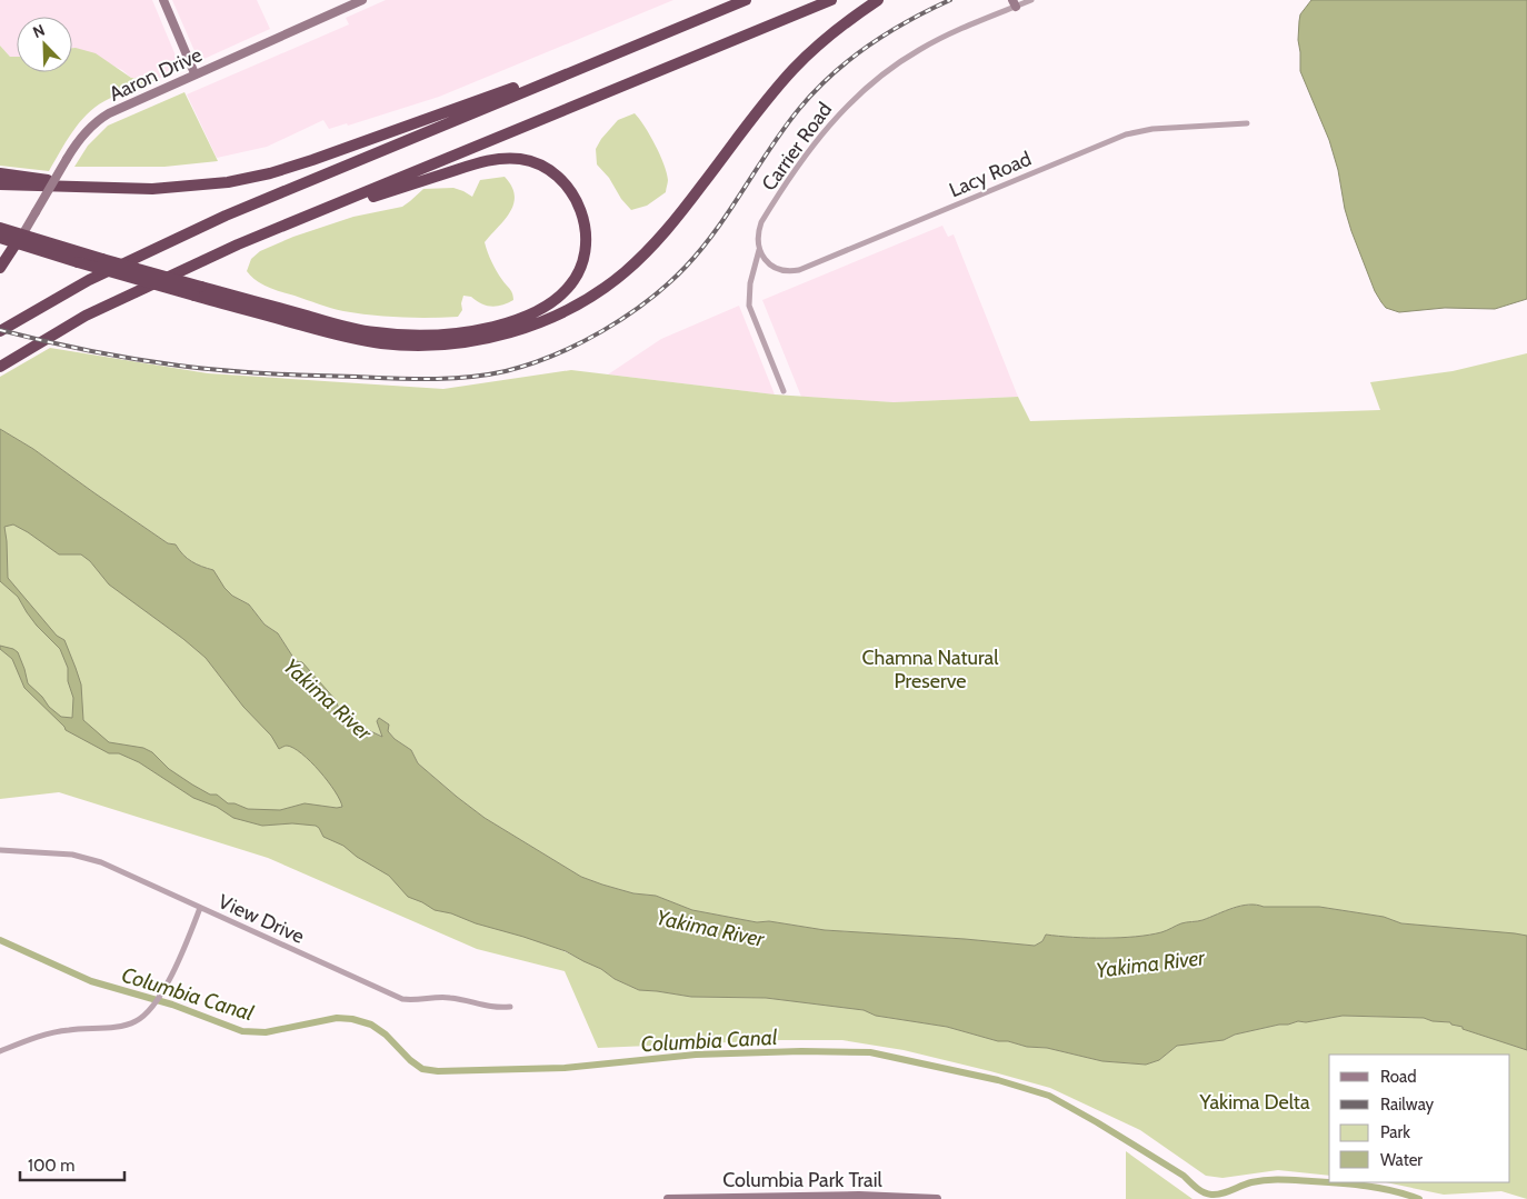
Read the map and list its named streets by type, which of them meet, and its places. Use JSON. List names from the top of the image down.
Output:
{
  "streets": {
    "main road": ["Aaron Drive", "Columbia Park Trail"],
    "street": ["Carrier Road", "Lacy Road", "View Drive"]
  },
  "crossings": [
    ["Carrier Road", "Lacy Road"]
  ],
  "water": ["Yakima River", "Columbia Canal"],
  "parks": ["Chamna Natural Preserve", "Yakima Delta"],
  "legend": [
    "Road",
    "Railway",
    "Park",
    "Water"
  ],
  "scale_bar": "100 m",
  "north": "top left"
}
